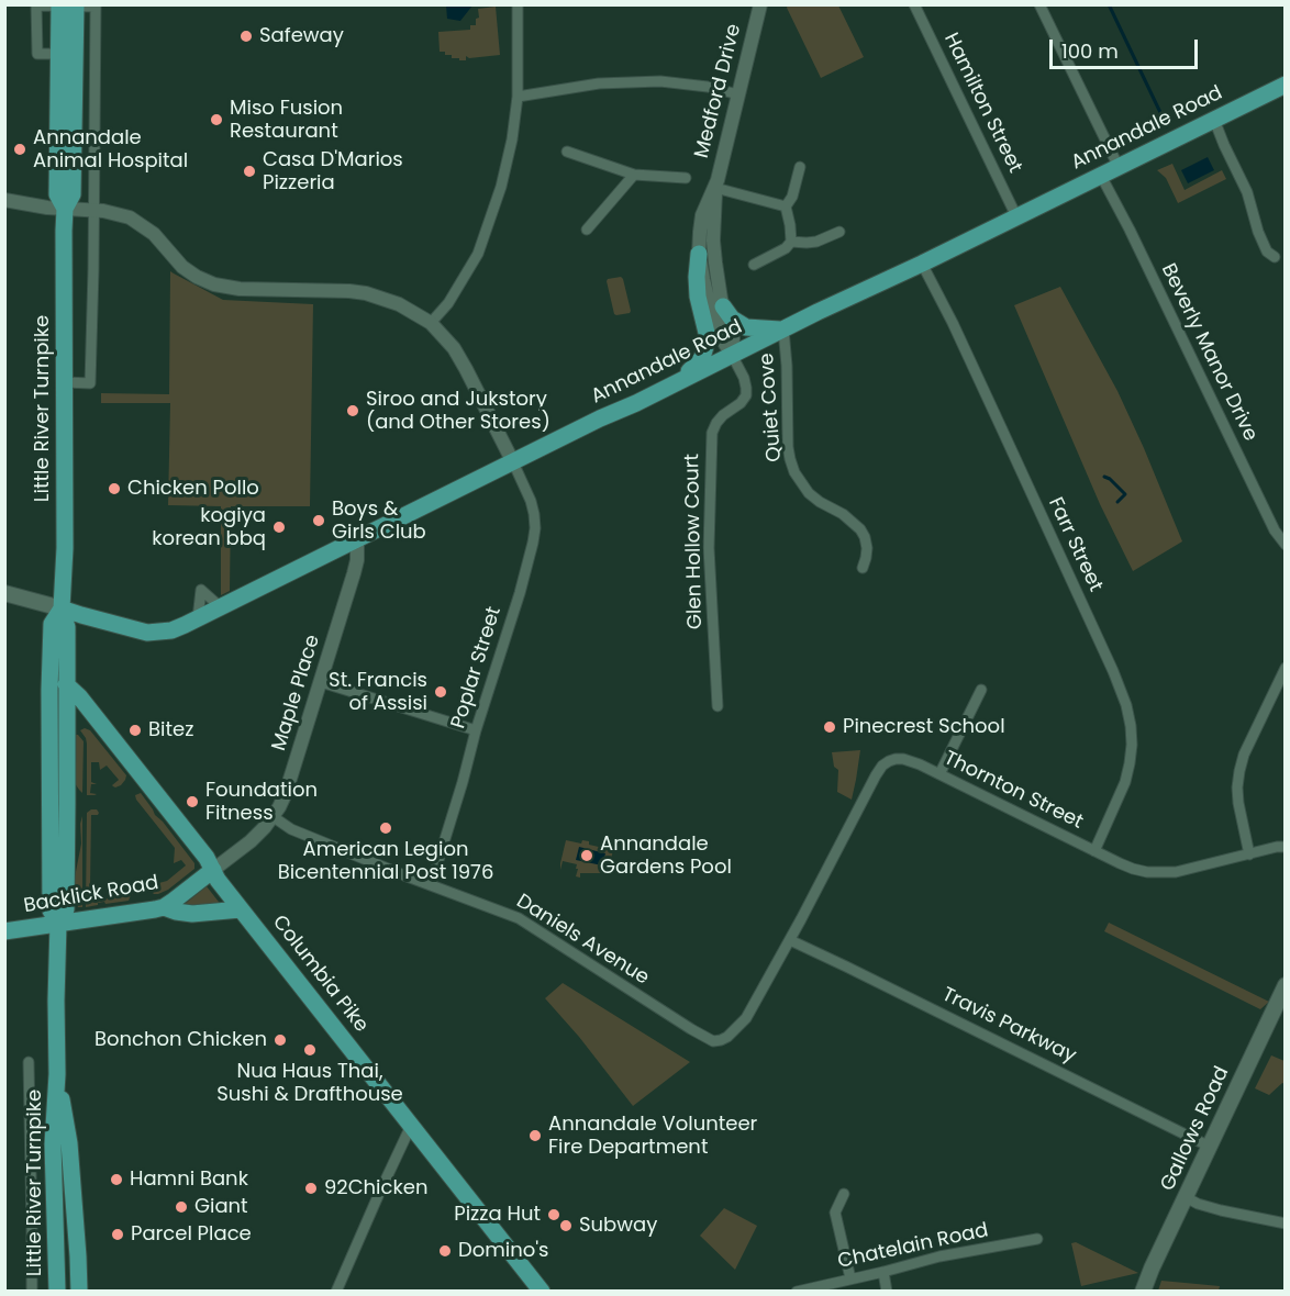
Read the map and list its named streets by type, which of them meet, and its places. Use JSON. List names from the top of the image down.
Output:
{
  "streets": {
    "main road": [
      "Annandale Road",
      "Little River Turnpike",
      "Backlick Road",
      "Columbia Pike",
      "Gallows Road"
    ],
    "street": [
      "Medford Drive",
      "Hamilton Street",
      "Beverly Manor Drive",
      "Quiet Cove",
      "Glen Hollow Court",
      "Farr Street",
      "Poplar Street",
      "Maple Place",
      "Thornton Street",
      "Daniels Avenue",
      "Travis Parkway",
      "Chatelain Road"
    ]
  },
  "crossings": [
    ["Medford Drive", "Annandale Road"],
    ["Medford Drive", "Glen Hollow Court"],
    ["Hamilton Street", "Annandale Road"],
    ["Annandale Road", "Beverly Manor Drive"],
    ["Annandale Road", "Quiet Cove"],
    ["Annandale Road", "Little River Turnpike"],
    ["Annandale Road", "Glen Hollow Court"],
    ["Annandale Road", "Farr Street"],
    ["Annandale Road", "Poplar Street"],
    ["Annandale Road", "Maple Place"],
    ["Little River Turnpike", "Backlick Road"],
    ["Little River Turnpike", "Columbia Pike"],
    ["Farr Street", "Thornton Street"],
    ["Poplar Street", "Daniels Avenue"],
    ["Maple Place", "Backlick Road"],
    ["Maple Place", "Daniels Avenue"],
    ["Maple Place", "Columbia Pike"],
    ["Thornton Street", "Daniels Avenue"],
    ["Thornton Street", "Travis Parkway"],
    ["Backlick Road", "Columbia Pike"],
    ["Travis Parkway", "Gallows Road"]
  ],
  "places": [
    "Safeway",
    "Miso Fusion Restaurant",
    "Annandale Animal Hospital",
    "Casa D'Marios Pizzeria",
    "Siroo and Jukstory (and Other Stores)",
    "Chicken Pollo",
    "Boys & Girls Club",
    "kogiya korean bbq",
    "St. Francis of Assisi",
    "Pinecrest School",
    "Bitez",
    "Foundation Fitness",
    "American Legion Bicentennial Post 1976",
    "Annandale Gardens Pool",
    "Bonchon Chicken",
    "Nua Haus Thai, Sushi & Drafthouse",
    "Annandale Volunteer Fire Department",
    "Hamni Bank",
    "92Chicken",
    "Giant",
    "Pizza Hut",
    "Subway",
    "Parcel Place",
    "Domino's"
  ],
  "scale_bar": "100 m"
}
